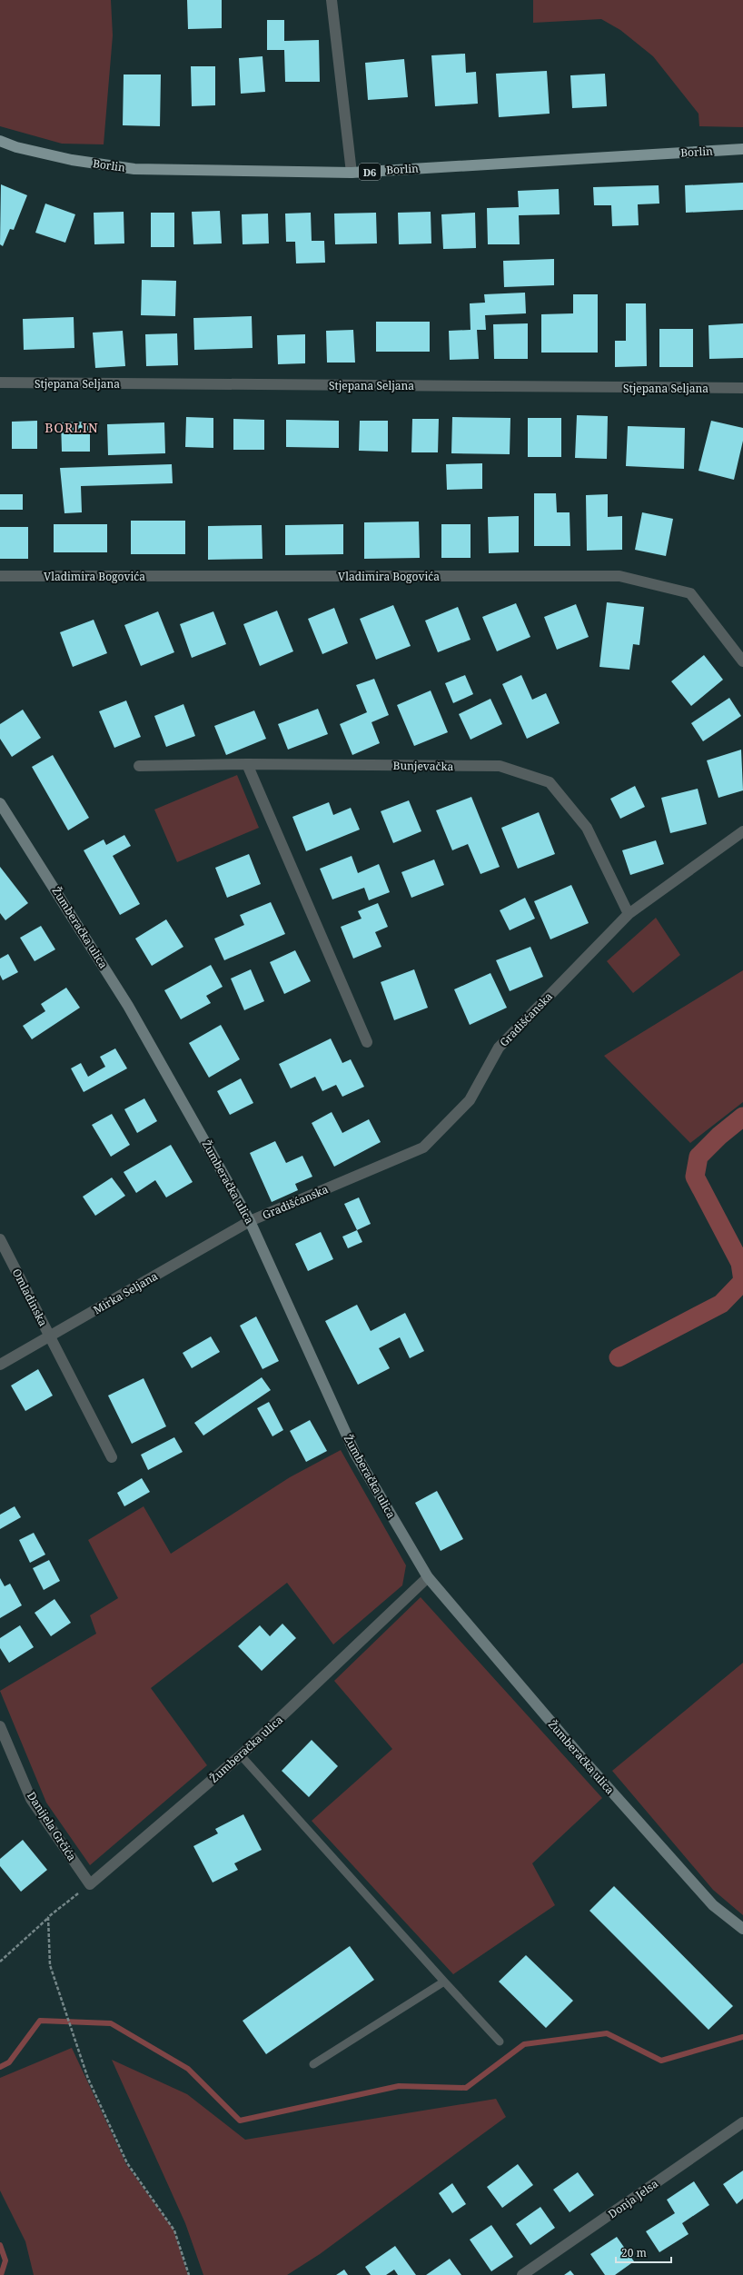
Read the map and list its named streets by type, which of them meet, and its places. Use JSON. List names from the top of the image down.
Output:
{
  "streets": {
    "main road": ["Borlin", "D6", "Žumberačka ulica"],
    "street": [
      "Stjepana Seljana",
      "Vladimira Bogovića",
      "Bunjevačka",
      "Gradišćanska",
      "Mirka Seljana",
      "Omladinska",
      "Danijela Grčića",
      "Donja Jelsa"
    ]
  },
  "crossings": [
    ["Bunjevačka", "Gradišćanska"],
    ["Žumberačka ulica", "Gradišćanska"],
    ["Žumberačka ulica", "Mirka Seljana"],
    ["Žumberačka ulica", "Danijela Grčića"],
    ["Gradišćanska", "Mirka Seljana"],
    ["Mirka Seljana", "Omladinska"]
  ],
  "districts": ["BORLIN"],
  "scale_bar": "20 m"
}
